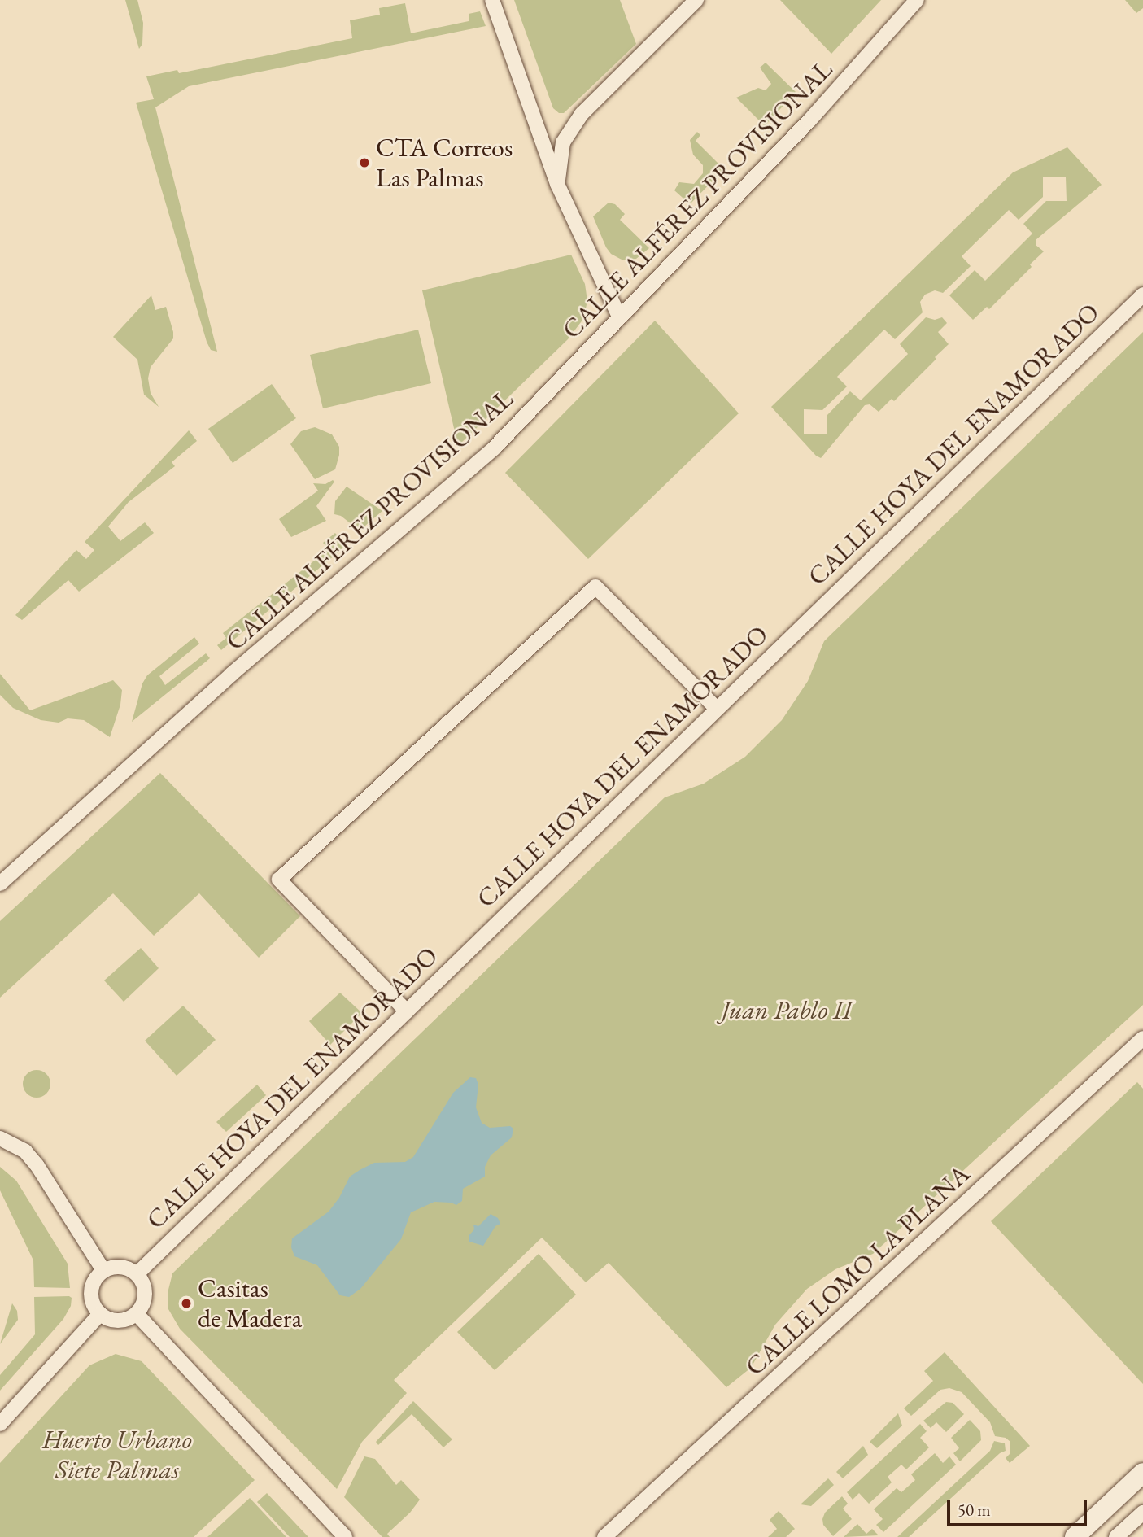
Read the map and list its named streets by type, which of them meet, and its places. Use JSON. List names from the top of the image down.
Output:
{
  "streets": {
    "street": ["CALLE ALFÉREZ PROVISIONAL", "CALLE HOYA DEL ENAMORADO", "CALLE LOMO LA PLANA"]
  },
  "parks": ["Juan Pablo II", "Huerto Urbano Siete Palmas"],
  "places": ["CTA Correos Las Palmas", "Casitas de Madera"],
  "scale_bar": "50 m"
}
